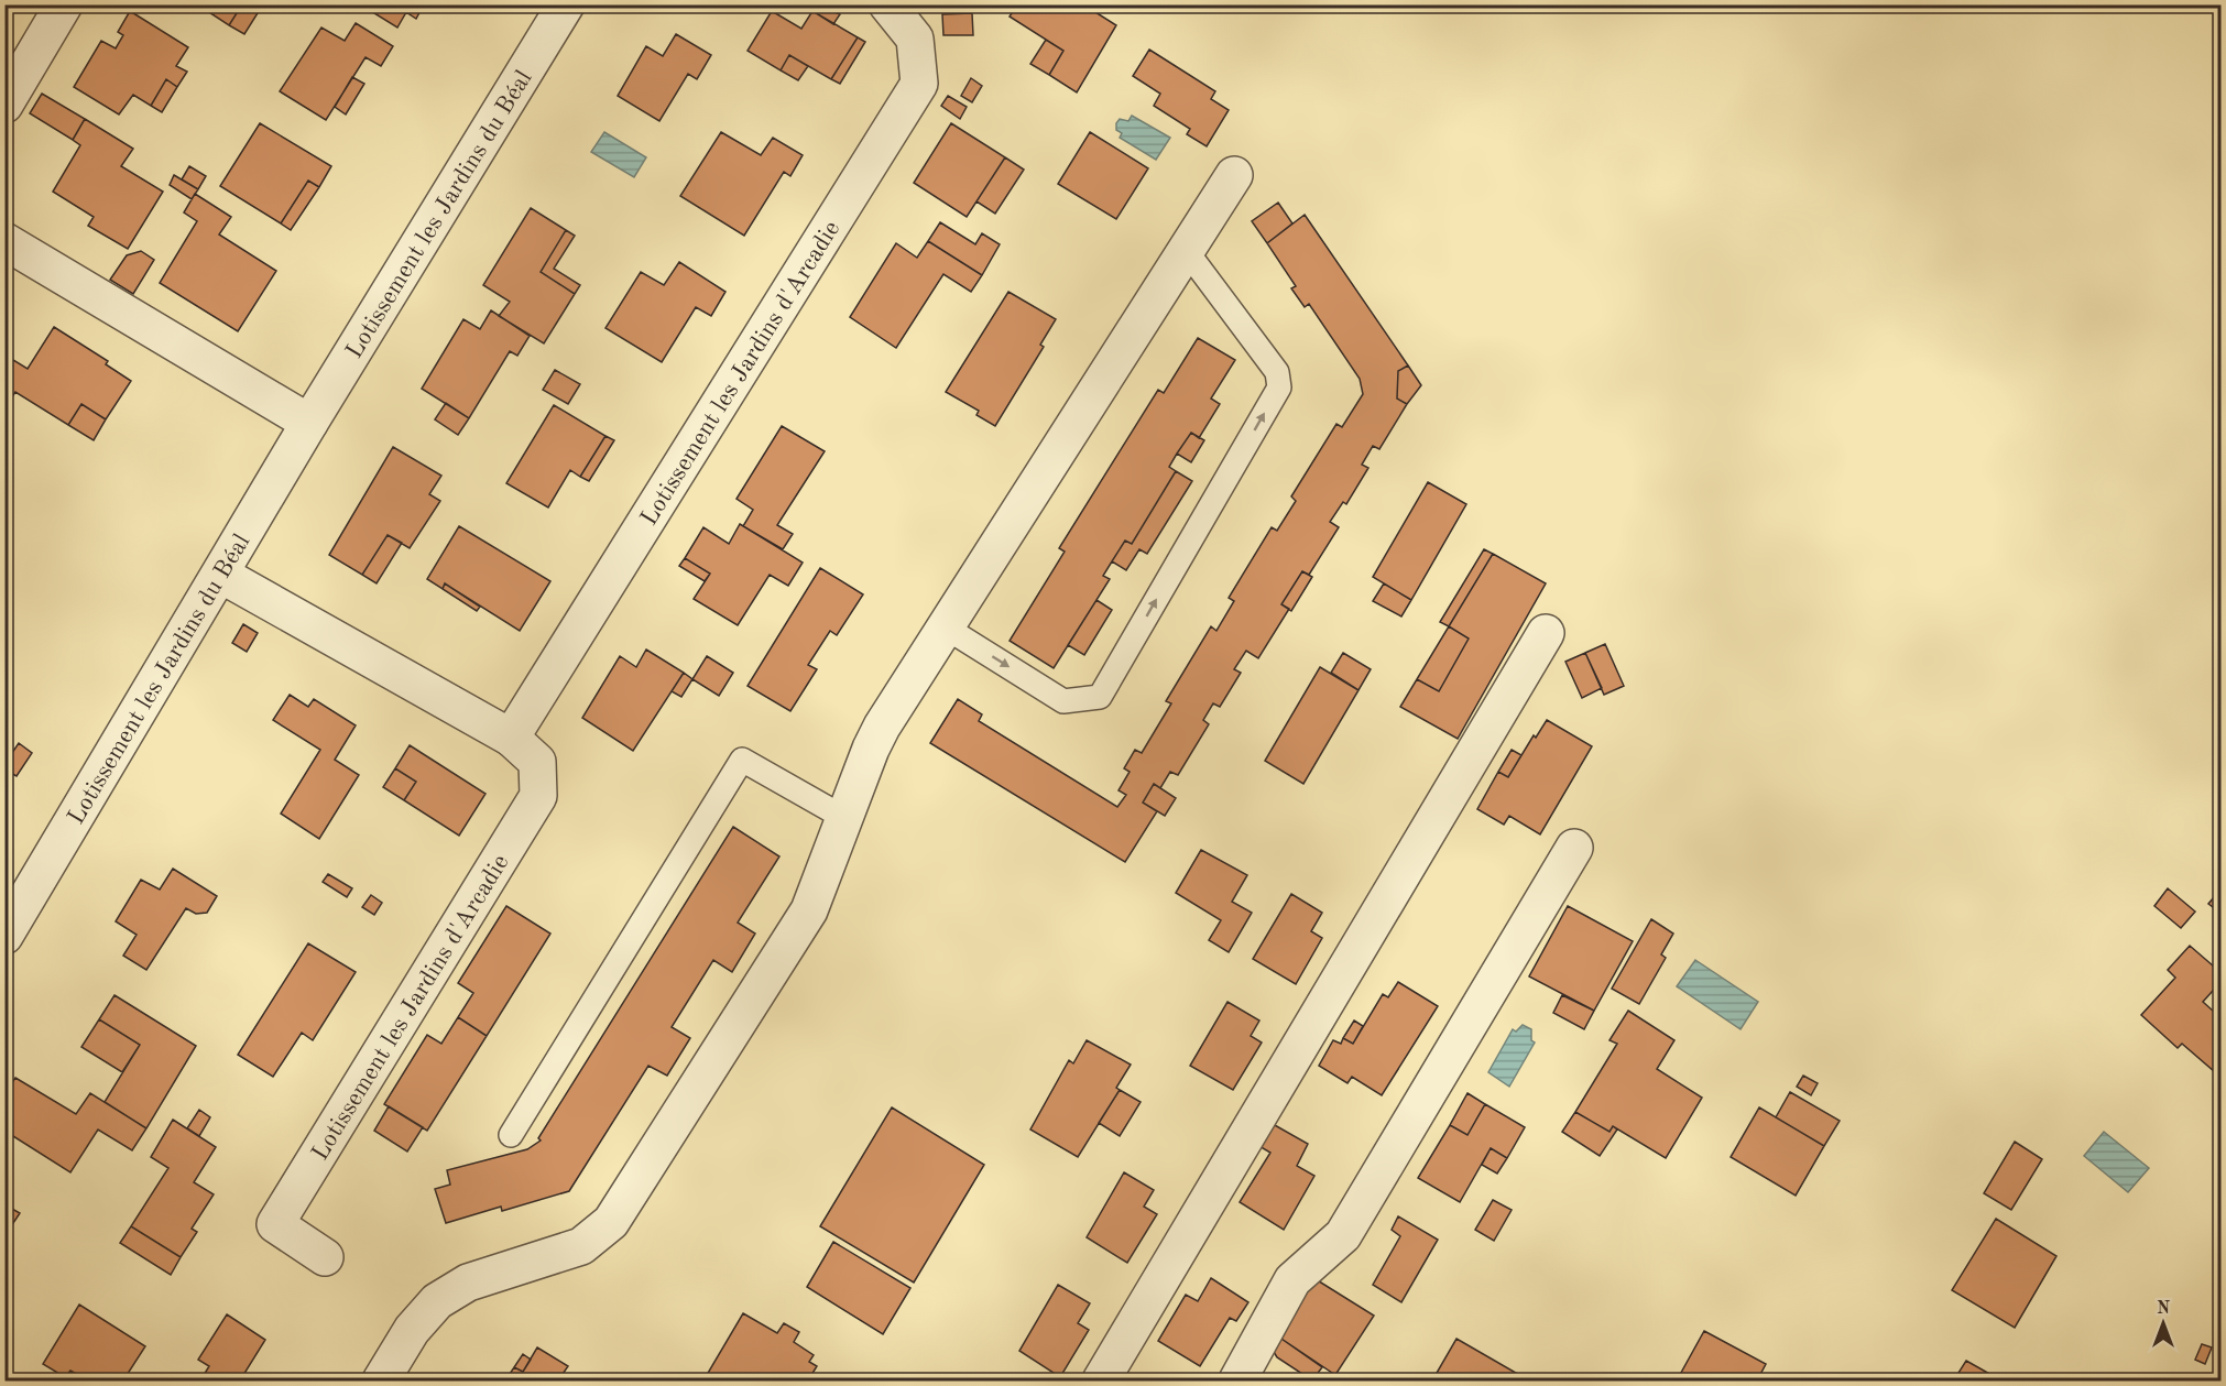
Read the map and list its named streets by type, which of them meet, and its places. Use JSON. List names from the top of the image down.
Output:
{
  "streets": {
    "street": ["Lotissement les Jardins du Béal", "Lotissement les Jardins d'Arcadie"]
  },
  "crossings": [
    ["Lotissement les Jardins du Béal", "Lotissement les Jardins d'Arcadie"]
  ],
  "north": "top"
}
